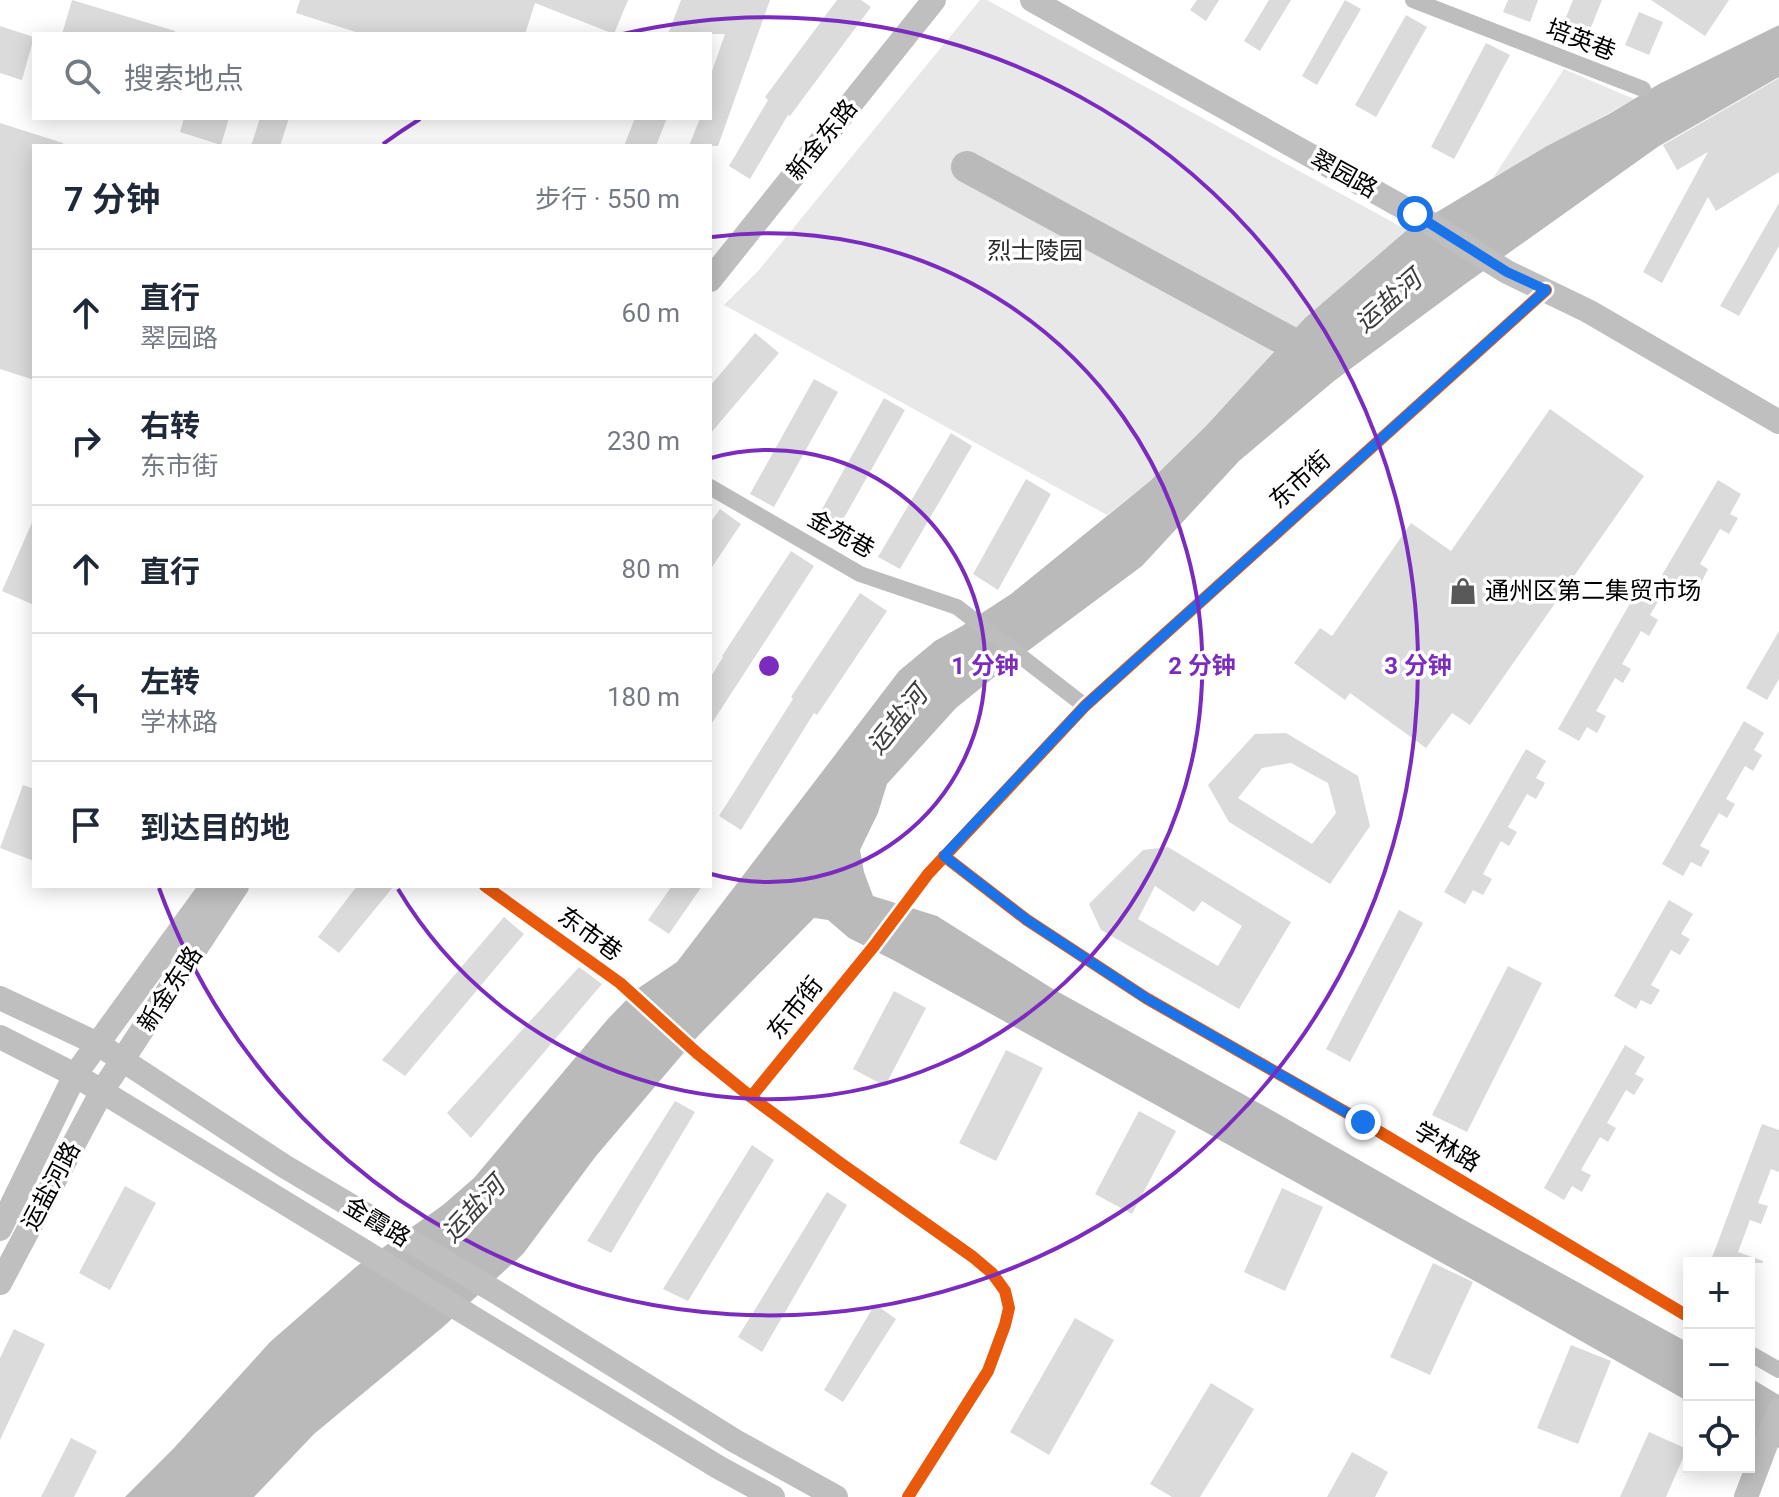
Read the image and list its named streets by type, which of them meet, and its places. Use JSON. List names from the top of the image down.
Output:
{
  "streets": {
    "main road": [
      "新金东路",
      "翠园路",
      "运盐河路",
      "金霞路"
    ],
    "street": [
      "培英巷",
      "东市街",
      "金苑巷",
      "东市巷",
      "学林路"
    ]
  },
  "crossings": [
    ["新金东路", "运盐河路"],
    ["新金东路", "金霞路"],
    ["翠园路", "东市街"],
    ["东市街", "金苑巷"],
    ["东市街", "东市巷"],
    ["东市街", "学林路"],
    ["运盐河路", "金霞路"]
  ],
  "water": ["运盐河"],
  "parks": ["烈士陵园"],
  "places": {
    "shop": ["通州区第二集贸市场"]
  },
  "page": {
    "search": "搜索地点",
    "heading": ["7 分钟", "步行 · 550 m"],
    "list": [
      ["直行", "翠园路", "60 m"],
      ["右转", "东市街", "230 m"],
      ["直行", "80 m"],
      ["左转", "学林路", "180 m"],
      "到达目的地"
    ],
    "map_buttons": ["+", "−"]
  },
  "rings": ["1 分钟", "2 分钟", "3 分钟"]
}
